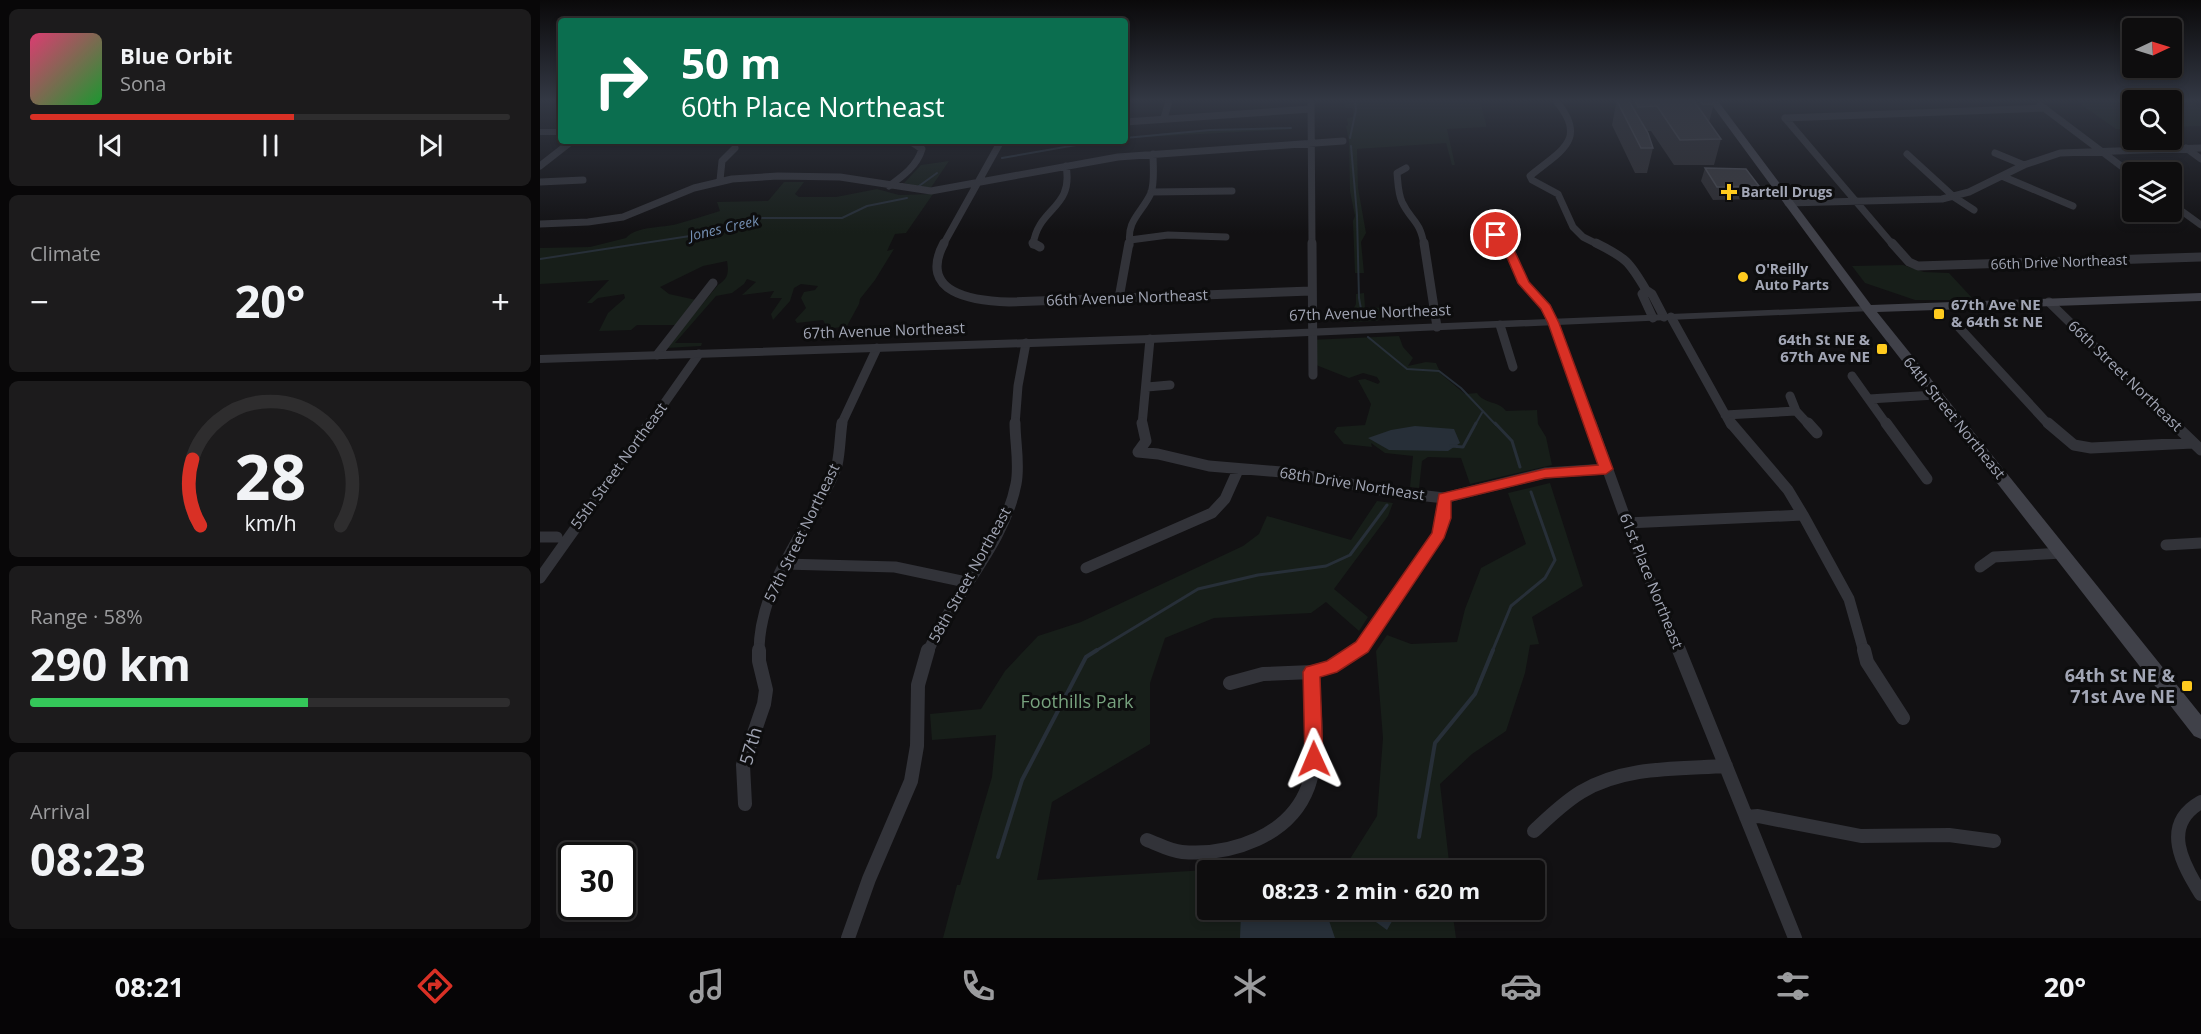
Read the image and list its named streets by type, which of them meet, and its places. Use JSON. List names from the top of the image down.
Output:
{
  "streets": {
    "main road": ["67th Avenue Northeast", "64th Street Northeast"],
    "street": [
      "66th Drive Northeast",
      "66th Avenue Northeast",
      "66th Street Northeast",
      "55th Street Northeast",
      "68th Drive Northeast",
      "57th Street Northeast",
      "58th Street Northeast",
      "61st Place Northeast",
      "57th"
    ]
  },
  "crossings": [
    ["67th Avenue Northeast", "66th Street Northeast"],
    ["67th Avenue Northeast", "64th Street Northeast"],
    ["67th Avenue Northeast", "55th Street Northeast"],
    ["67th Avenue Northeast", "57th Street Northeast"],
    ["67th Avenue Northeast", "58th Street Northeast"],
    ["67th Avenue Northeast", "61st Place Northeast"],
    ["68th Drive Northeast", "61st Place Northeast"],
    ["57th Street Northeast", "57th"]
  ],
  "water": ["Jones Creek"],
  "parks": ["Foothills Park"],
  "places": {
    "health": ["Bartell Drugs"],
    "other": ["O'Reilly Auto Parts"],
    "transit": ["67th Ave NE & 64th St NE", "64th St NE & 67th Ave NE", "64th St NE & 71st Ave NE"]
  },
  "north": "right",
  "page": {
    "turn": ["50 m", "60th Place Northeast"],
    "song": ["Blue Orbit", "Sona"],
    "tile": [
      "Climate",
      ["Range · 58%", "290 km"],
      ["Arrival", "08:23"]
    ],
    "heat": ["−", "20°", "+"],
    "limit": "30",
    "trip": "08:23 · 2 min · 620 m",
    "tabs": ["08:21", "20°"],
    "gauge": ["28", "km/h"]
  }
}
